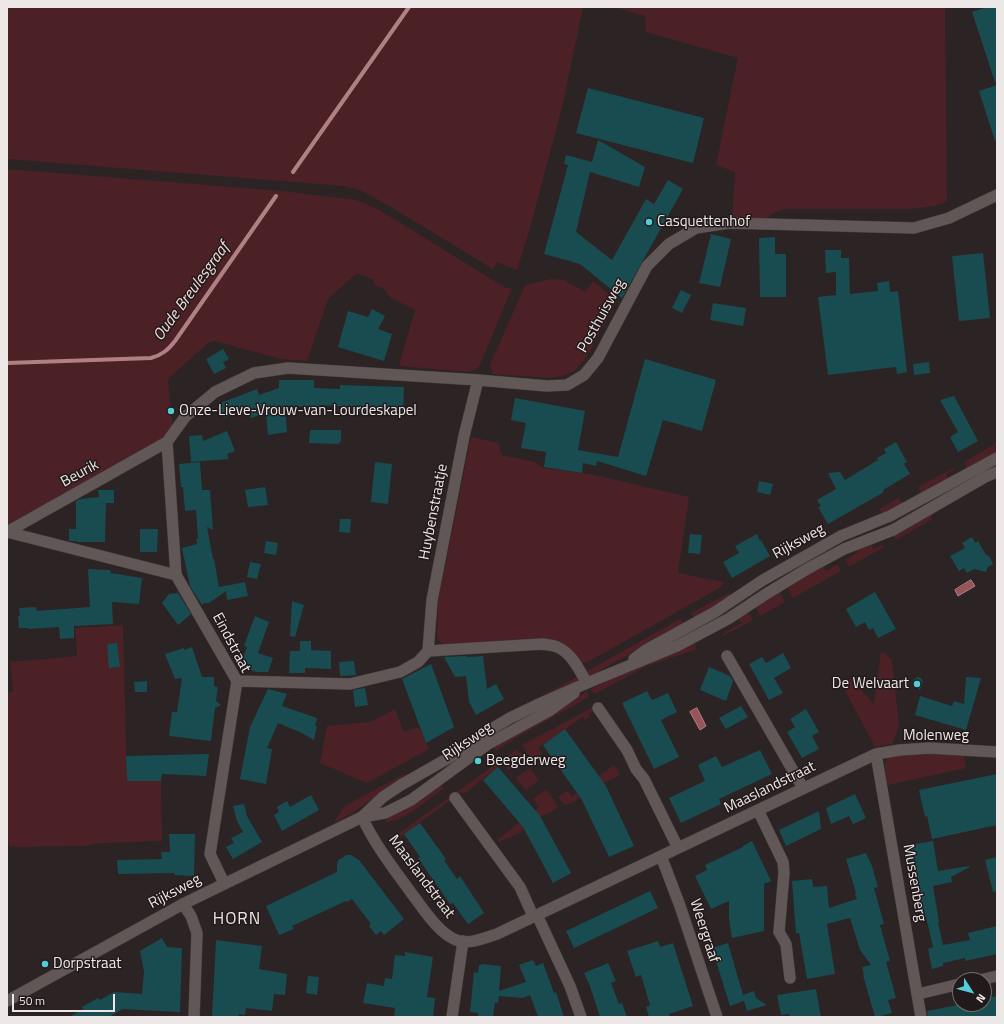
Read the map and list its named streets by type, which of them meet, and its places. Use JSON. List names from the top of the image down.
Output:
{
  "streets": {
    "street": [
      "Posthuisweg",
      "Beurik",
      "Huybenstraatje",
      "Rijksweg",
      "Eindstraat",
      "Molenweg",
      "Maaslandstraat",
      "Mussenberg",
      "Weergraaf"
    ]
  },
  "crossings": [
    ["Posthuisweg", "Beurik"],
    ["Posthuisweg", "Huybenstraatje"],
    ["Posthuisweg", "Eindstraat"],
    ["Beurik", "Eindstraat"],
    ["Rijksweg", "Eindstraat"],
    ["Rijksweg", "Maaslandstraat"],
    ["Molenweg", "Maaslandstraat"],
    ["Molenweg", "Mussenberg"],
    ["Maaslandstraat", "Mussenberg"],
    ["Maaslandstraat", "Weergraaf"]
  ],
  "districts": ["HORN"],
  "water": ["Oude Breulesgraaf"],
  "places": [
    "Casquettenhof",
    "Onze-Lieve-Vrouw-van-Lourdeskapel",
    "De Welvaart",
    "Beegderweg",
    "Dorpstraat"
  ],
  "scale_bar": "50 m",
  "north": "bottom right"
}
